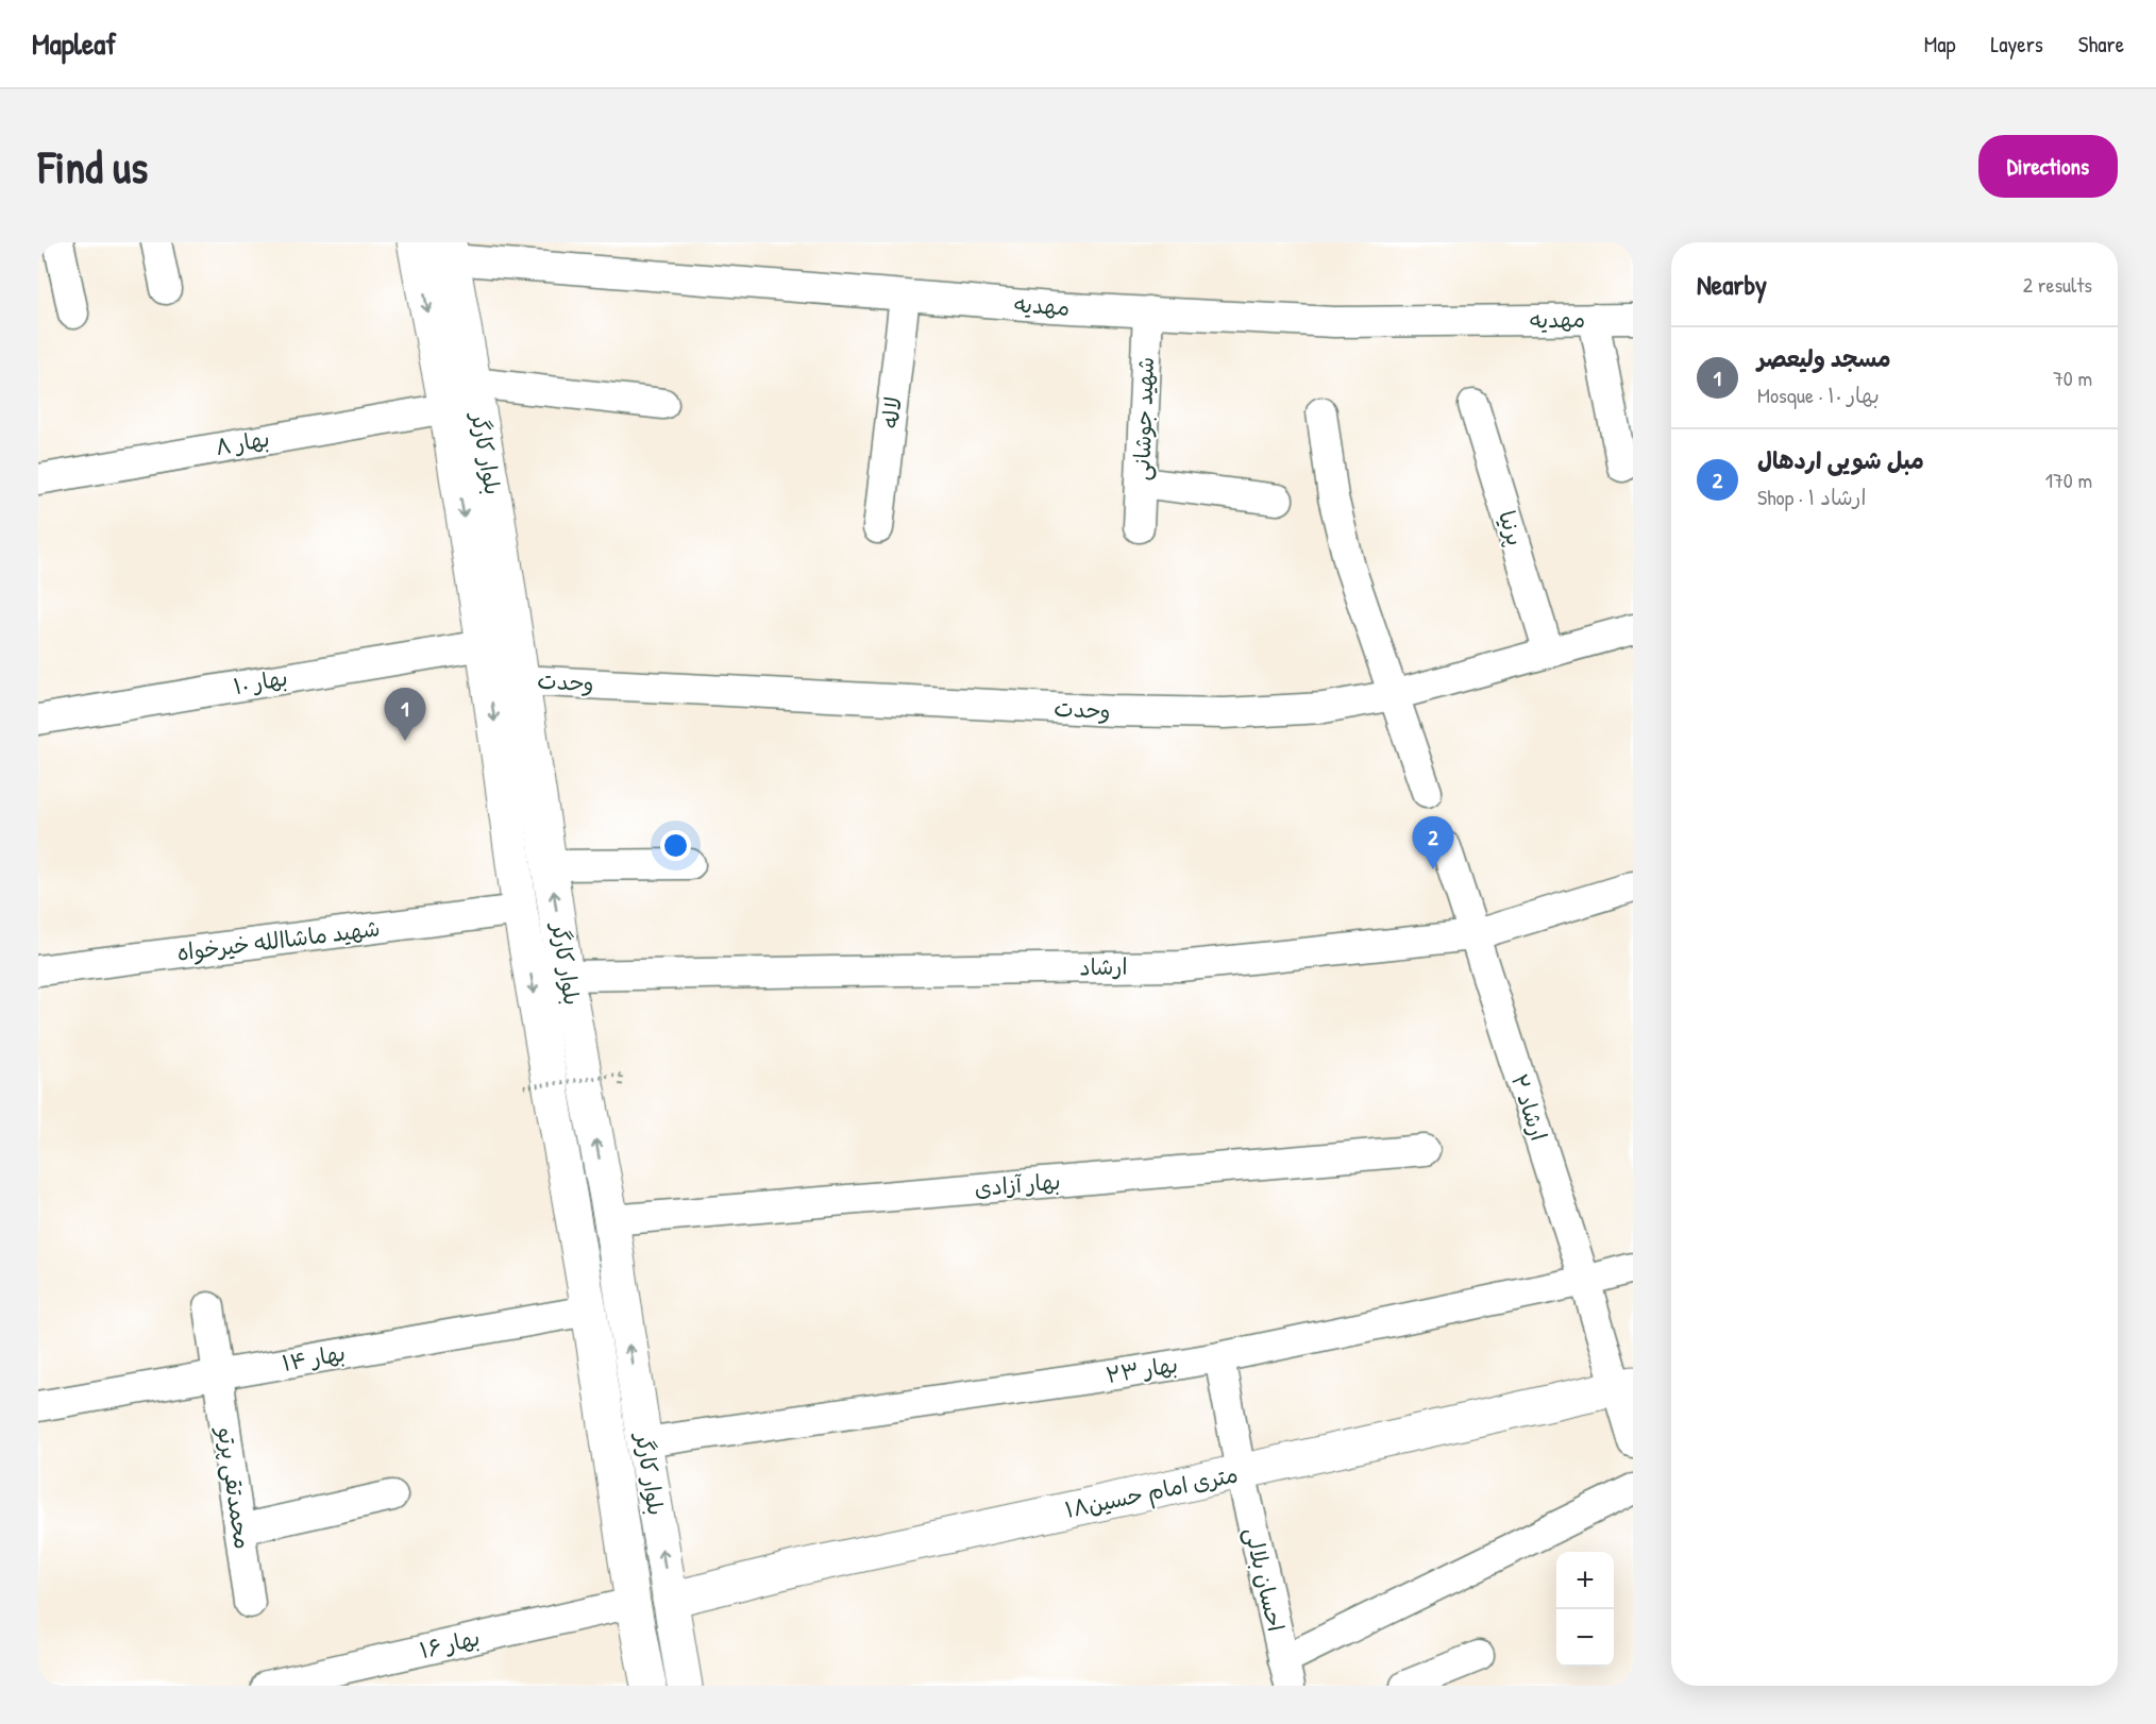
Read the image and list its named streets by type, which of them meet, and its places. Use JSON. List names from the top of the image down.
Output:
{
  "streets": {
    "main road": ["بلوار کارگر", "۱۸متری امام حسین"],
    "street": [
      "مهدیه",
      "لاله",
      "شهید جوشانی",
      "بهار ۸",
      "پرنیا",
      "بهار ۱۰",
      "وحدت",
      "شهید ماشاالله خیرخواه",
      "ارشاد",
      "ارشاد ۲",
      "بهار آزادی",
      "بهار ۱۴",
      "بهار ۲۳",
      "محمدتقی پرتو",
      "احسان بلالی",
      "بهار ۱۶"
    ]
  },
  "crossings": [
    ["مهدیه", "لاله"],
    ["مهدیه", "شهید جوشانی"],
    ["مهدیه", "بلوار کارگر"],
    ["بهار ۸", "بلوار کارگر"],
    ["بلوار کارگر", "بهار ۱۰"],
    ["بلوار کارگر", "وحدت"],
    ["بلوار کارگر", "شهید ماشاالله خیرخواه"],
    ["بلوار کارگر", "ارشاد"],
    ["بلوار کارگر", "بهار آزادی"],
    ["بلوار کارگر", "بهار ۱۴"],
    ["بلوار کارگر", "بهار ۲۳"],
    ["بلوار کارگر", "۱۸متری امام حسین"],
    ["بلوار کارگر", "بهار ۱۶"],
    ["پرنیا", "وحدت"],
    ["ارشاد", "ارشاد ۲"],
    ["ارشاد ۲", "بهار ۲۳"],
    ["ارشاد ۲", "۱۸متری امام حسین"],
    ["بهار ۱۴", "محمدتقی پرتو"],
    ["بهار ۲۳", "احسان بلالی"],
    ["۱۸متری امام حسین", "احسان بلالی"]
  ],
  "page": {
    "header": "Mapleaf",
    "nav": ["Map", "Layers", "Share"],
    "buttons": "Directions",
    "title": "Find us",
    "heading": ["Nearby", "2 results"],
    "list": [
      {
        "mark": "1",
        "name": "مسجد ولیعصر",
        "note": "Mosque · بهار ۱۰",
        "value": "70 m"
      },
      {
        "mark": "2",
        "name": "مبل شویی اردهال",
        "note": "Shop · ارشاد ۱",
        "value": "170 m"
      }
    ],
    "pins": ["1", "2"],
    "map_buttons": ["+", "−"]
  }
}
